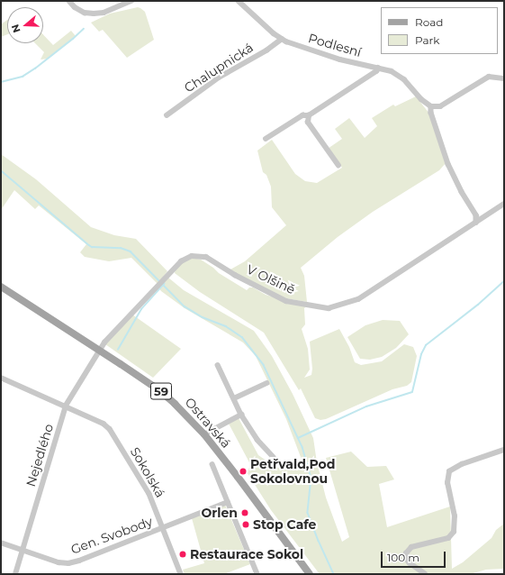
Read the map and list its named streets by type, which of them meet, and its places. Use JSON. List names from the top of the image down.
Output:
{
  "streets": {
    "main road": ["59", "Ostravská"],
    "street": [
      "Podlesní",
      "Chalupnická",
      "V Olšině",
      "Nejedlého",
      "Sokolská",
      "Gen. Svobody"
    ]
  },
  "crossings": [
    ["Podlesní", "Chalupnická"],
    ["V Olšině", "Ostravská"],
    ["V Olšině", "Nejedlého"],
    ["Ostravská", "Nejedlého"],
    ["Nejedlého", "Sokolská"],
    ["Nejedlého", "Gen. Svobody"],
    ["Sokolská", "Gen. Svobody"]
  ],
  "places": [
    "Petřvald,Pod Sokolovnou",
    "Orlen",
    "Stop Cafe",
    "Restaurace Sokol"
  ],
  "legend": ["Road", "Park"],
  "scale_bar": "100 m",
  "north": "left"
}
